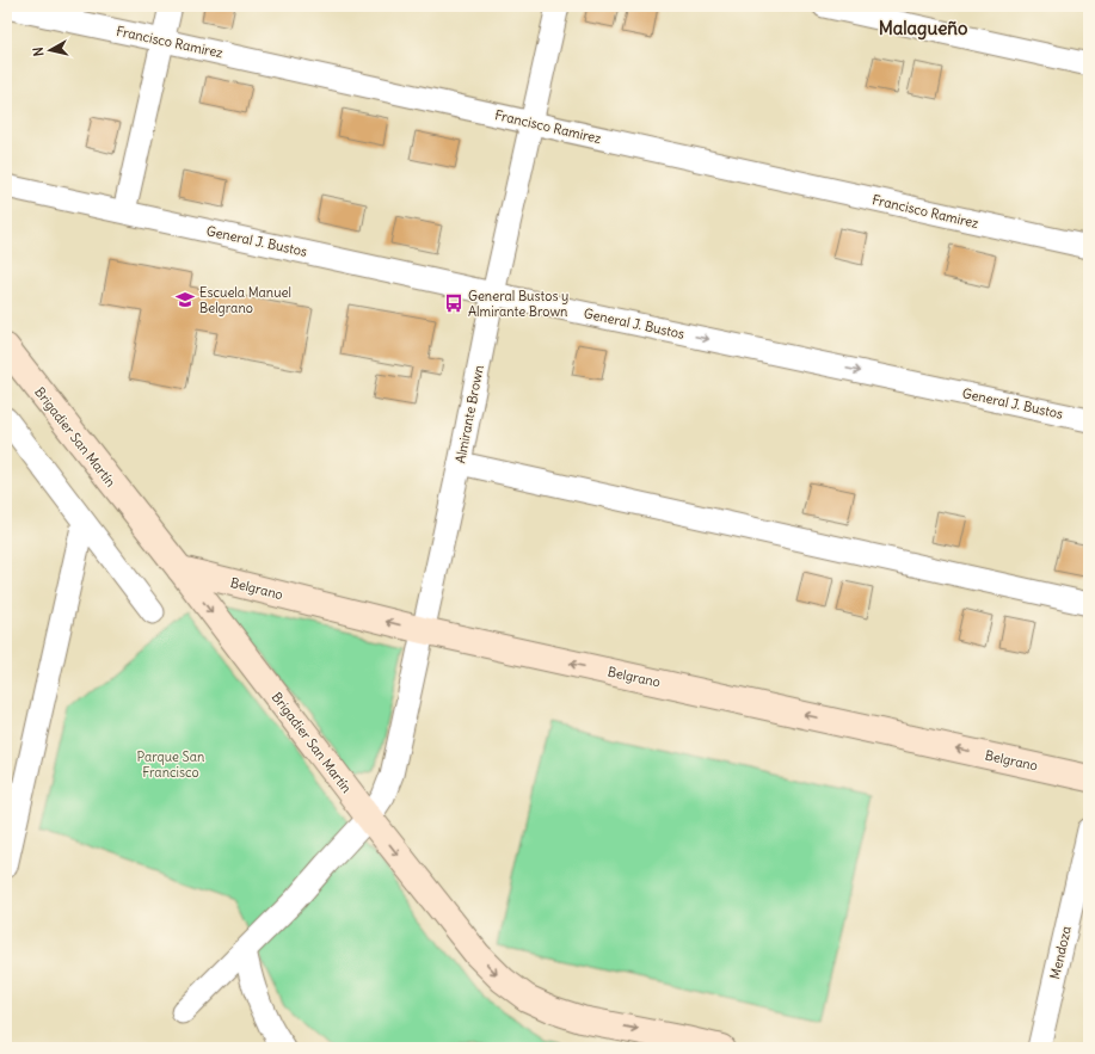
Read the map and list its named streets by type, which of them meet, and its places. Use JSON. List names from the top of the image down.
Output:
{
  "streets": {
    "main road": ["Brigadier San Martín", "Belgrano"],
    "street": [
      "Francisco Ramirez",
      "General J. Bustos",
      "Almirante Brown",
      "Mendoza"
    ]
  },
  "crossings": [
    ["Francisco Ramirez", "Almirante Brown"],
    ["General J. Bustos", "Almirante Brown"],
    ["Almirante Brown", "Brigadier San Martín"],
    ["Almirante Brown", "Belgrano"],
    ["Brigadier San Martín", "Belgrano"]
  ],
  "one_way": ["Brigadier San Martín", "Belgrano"],
  "districts": ["Malagueño"],
  "parks": ["Parque San Francisco"],
  "places": {
    "school or university": ["Escuela Manuel Belgrano"],
    "bus stop": ["General Bustos y Almirante Brown"]
  },
  "north": "left"
}
